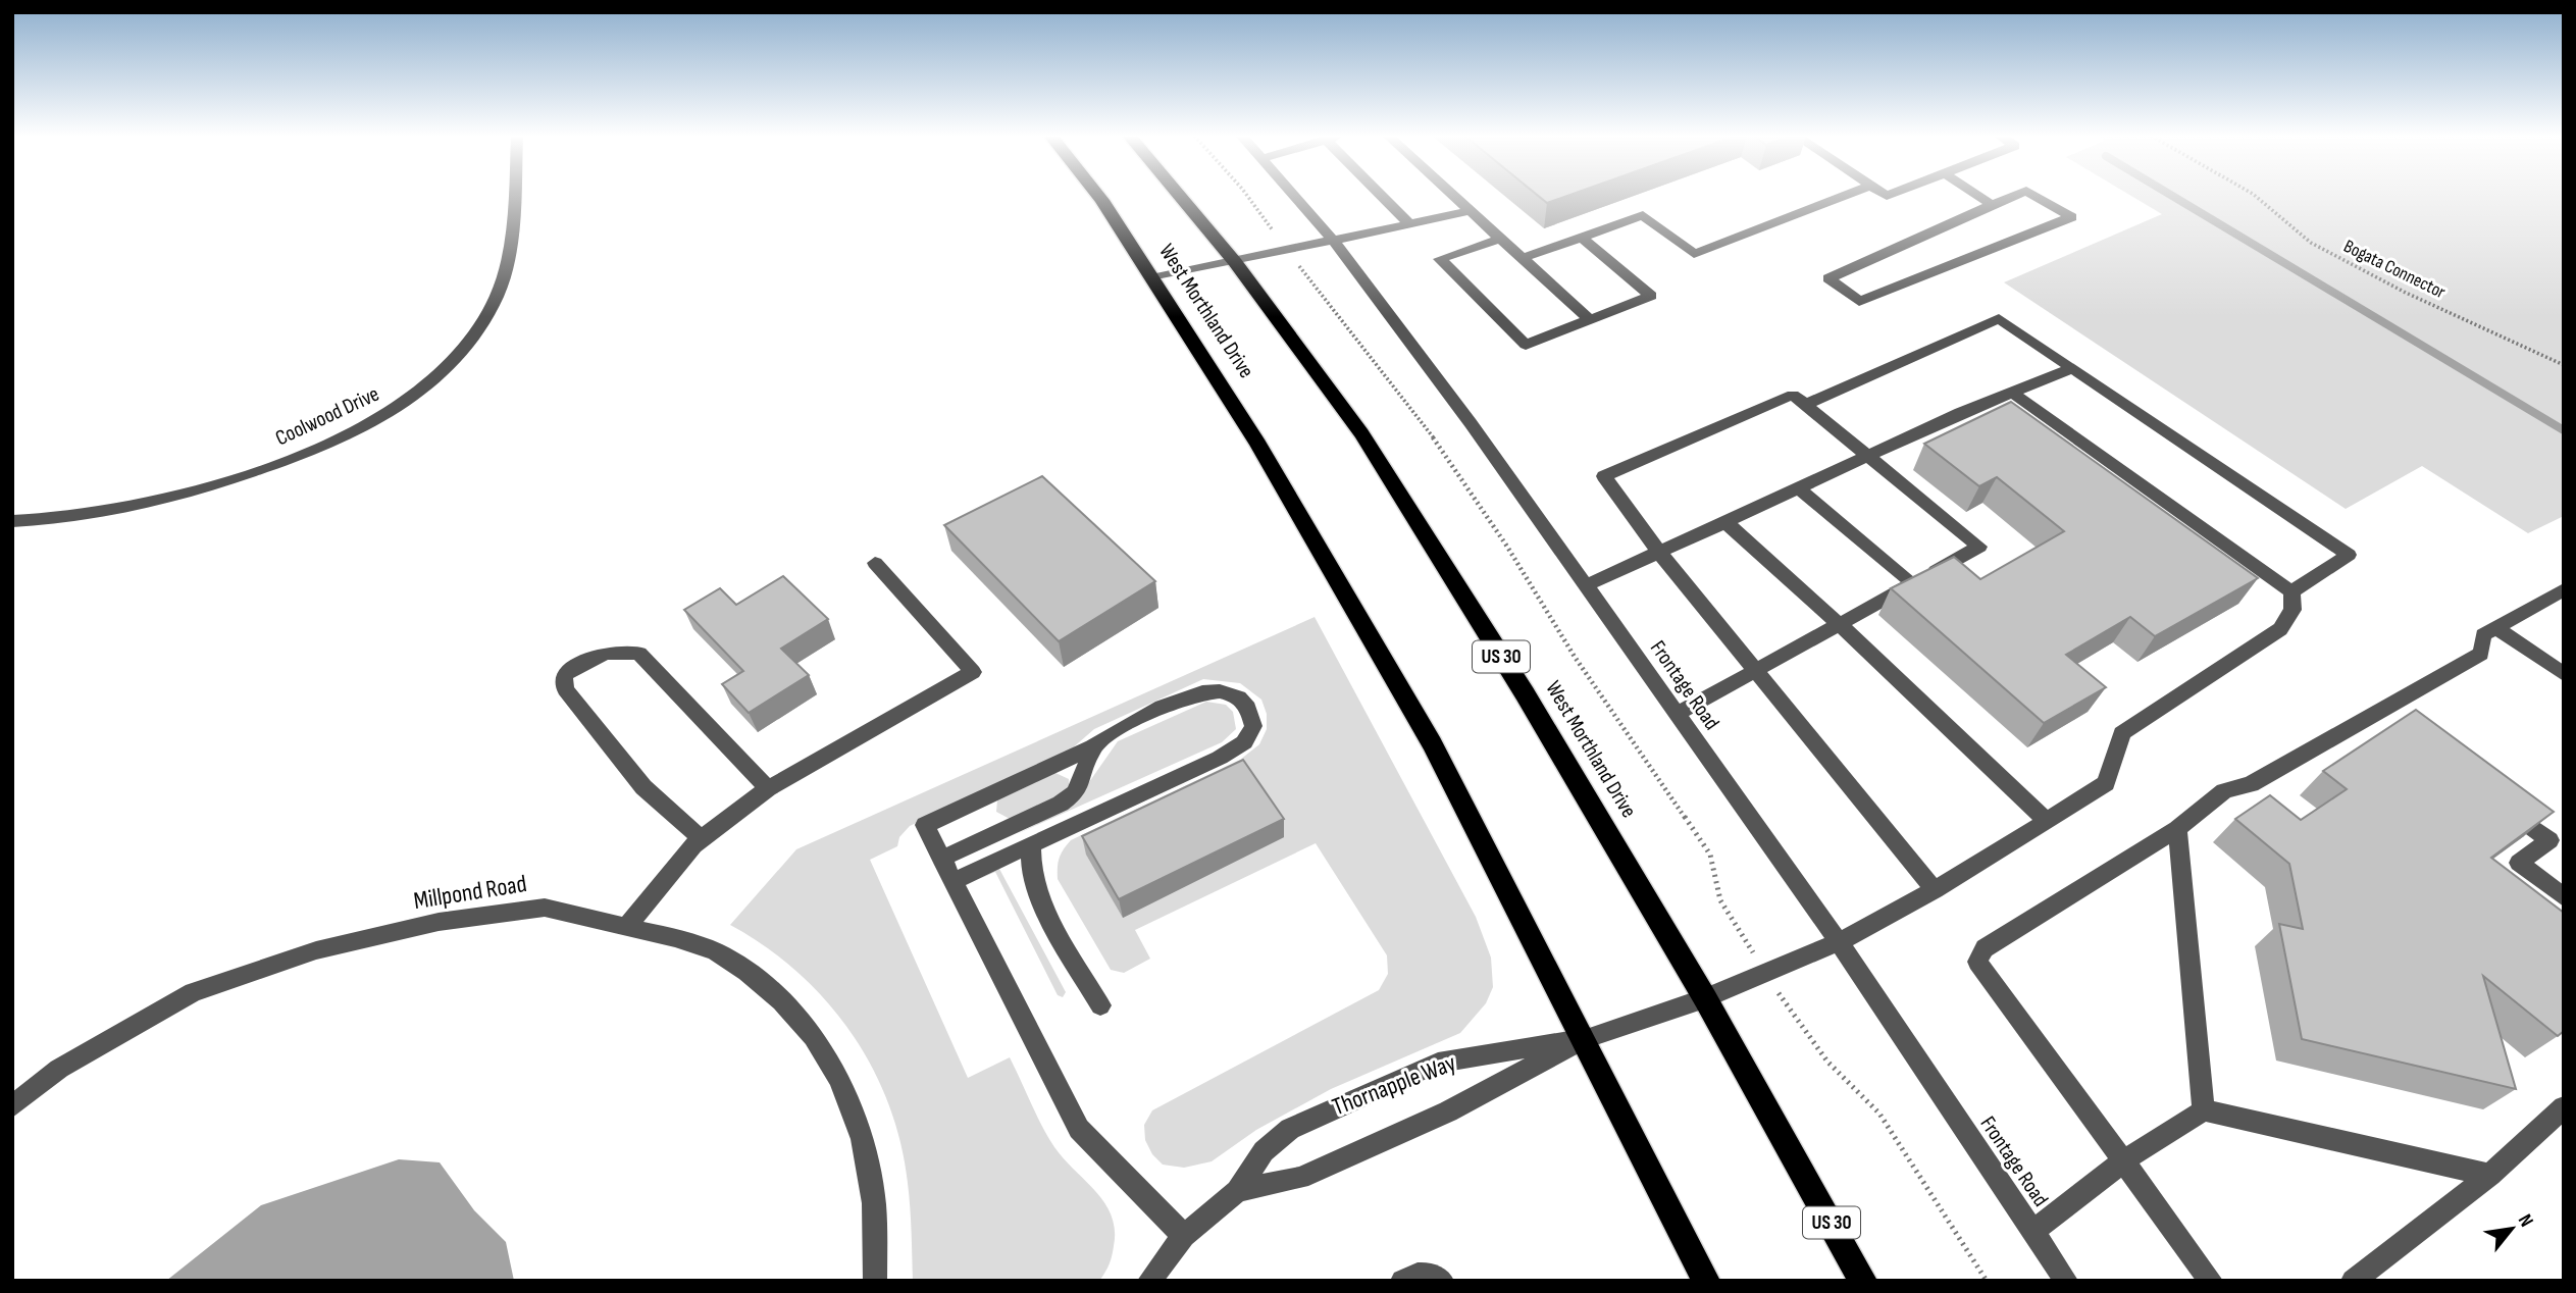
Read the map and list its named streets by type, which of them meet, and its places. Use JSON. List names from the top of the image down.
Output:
{
  "streets": {
    "highway": ["West Morthland Drive", "US 30"],
    "street": [
      "Coolwood Drive",
      "Frontage Road",
      "Millpond Road",
      "Thornapple Way"
    ],
    "path": ["Bogata Connector"]
  },
  "crossings": [
    ["West Morthland Drive", "Thornapple Way"],
    ["Frontage Road", "Thornapple Way"]
  ],
  "north": "top right"
}
